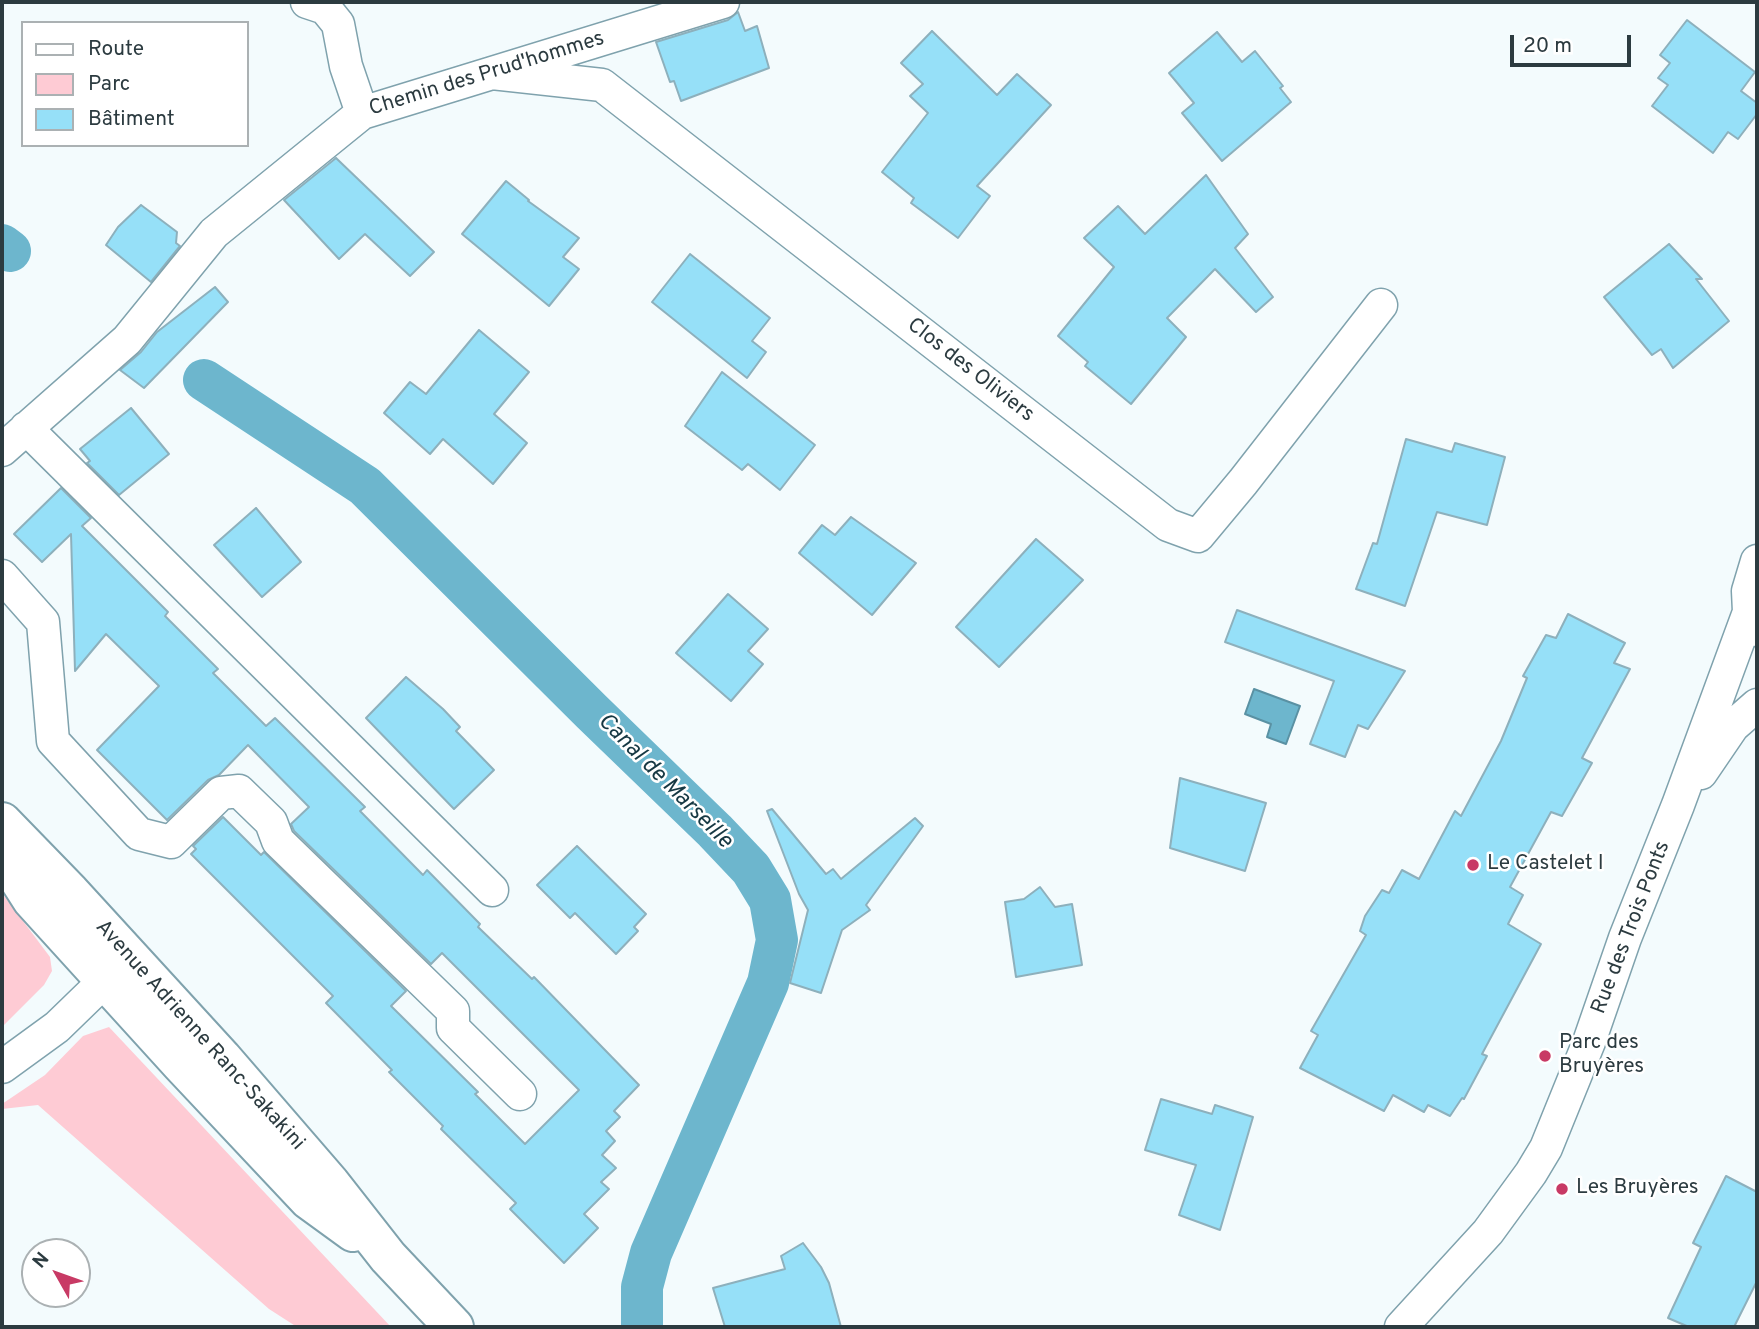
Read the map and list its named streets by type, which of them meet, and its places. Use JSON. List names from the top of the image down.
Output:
{
  "streets": {
    "street": [
      "Chemin des Prud'hommes",
      "Clos des Oliviers",
      "Rue des Trois Ponts",
      "Avenue Adrienne Ranc-Sakakini"
    ]
  },
  "crossings": [
    ["Chemin des Prud'hommes", "Clos des Oliviers"]
  ],
  "water": ["Canal de Marseille"],
  "places": ["Le Castelet I", "Parc des Bruyères", "Les Bruyères"],
  "legend": ["Route", "Parc", "Bâtiment"],
  "scale_bar": "20 m",
  "north": "top left"
}
